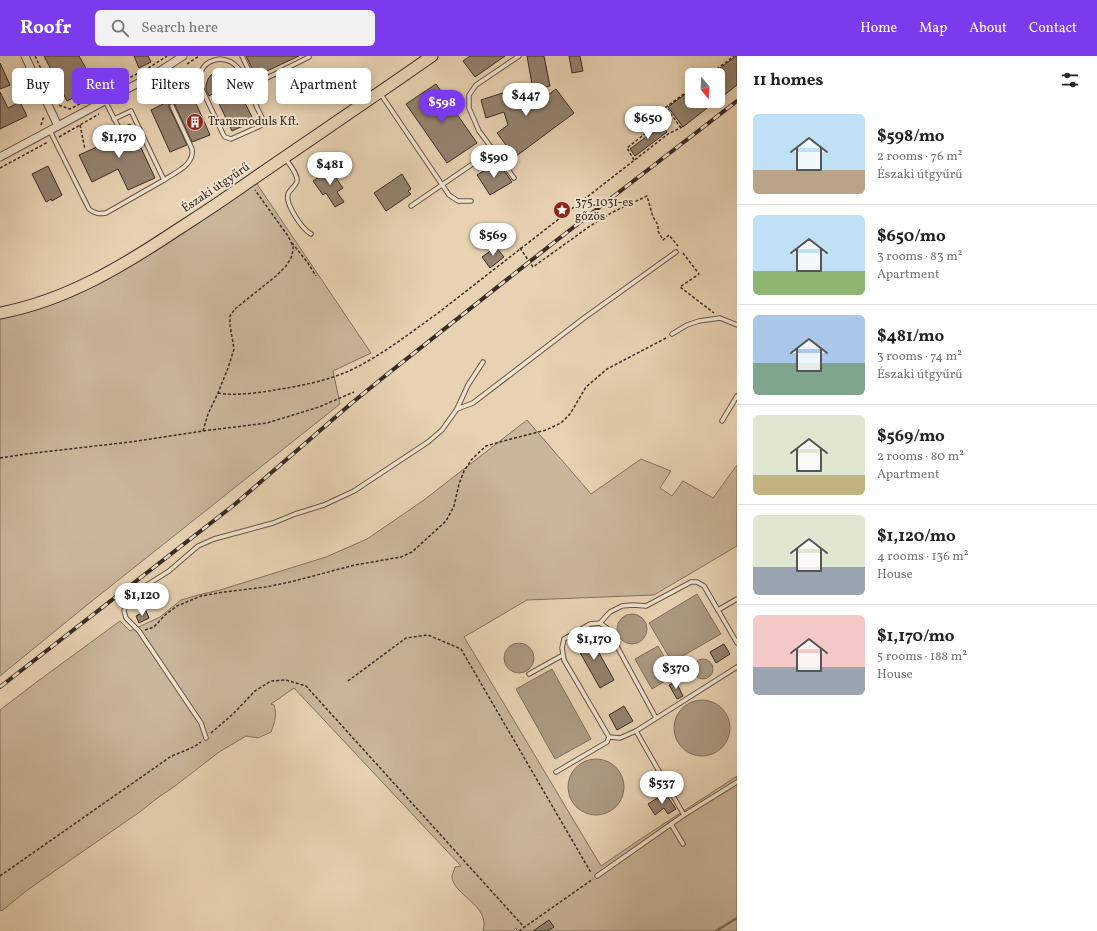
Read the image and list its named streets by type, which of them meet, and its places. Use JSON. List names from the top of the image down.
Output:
{
  "streets": {
    "main road": ["Északi útgyűrű"]
  },
  "places": {
    "building": ["Transmoduls Kft."],
    "place": ["375.1031-es gőzös"]
  },
  "north": "bottom",
  "page": {
    "header": "Roofr",
    "search": "Search here",
    "nav": [
      "Home",
      "Map",
      "About",
      "Contact"
    ],
    "heading": "11 homes",
    "chip": [
      "Buy",
      "Rent",
      "Filters",
      "New",
      "Apartment"
    ],
    "price": [
      "$447",
      "$598",
      "$650",
      "$1,170",
      "$590",
      "$481",
      "$569",
      "$1,120",
      "$1,170",
      "$370",
      "$537"
    ],
    "list": [
      {
        "name": "$598/mo",
        "note": "2 rooms · 76 m² · Északi útgyűrű"
      },
      {
        "name": "$650/mo",
        "note": "3 rooms · 83 m² · Apartment"
      },
      {
        "name": "$481/mo",
        "note": "3 rooms · 74 m² · Északi útgyűrű"
      },
      {
        "name": "$569/mo",
        "note": "2 rooms · 80 m² · Apartment"
      },
      {
        "name": "$1,120/mo",
        "note": "4 rooms · 136 m² · House"
      },
      {
        "name": "$1,170/mo",
        "note": "5 rooms · 188 m² · House"
      }
    ]
  }
}
